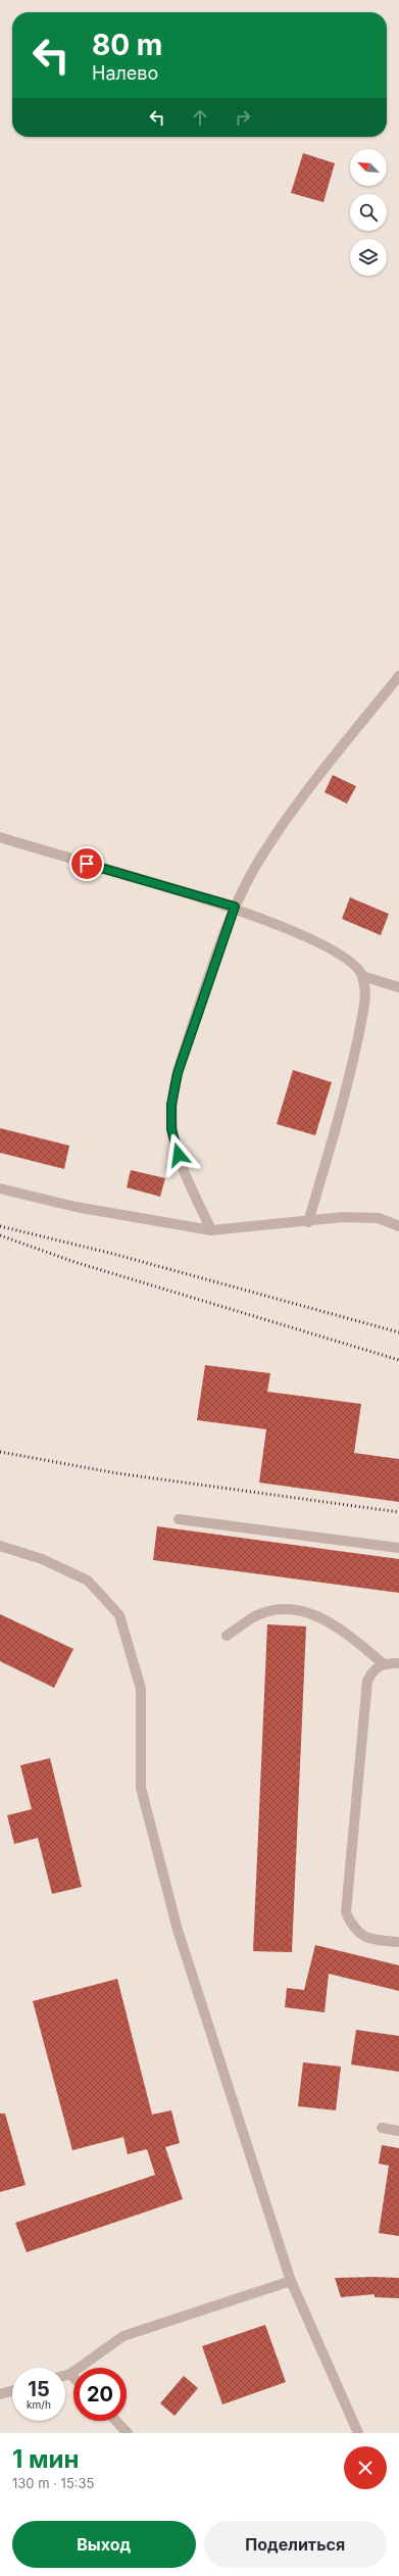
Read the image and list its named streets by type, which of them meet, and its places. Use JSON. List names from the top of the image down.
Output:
{
  "north": "top left",
  "page": {
    "turn": ["80 m", "Налево"],
    "speed": "15 km/h",
    "limit": "20",
    "heading": ["1 мин", "130 m · 15:35"],
    "buttons": ["Выход", "Поделиться"]
  }
}
